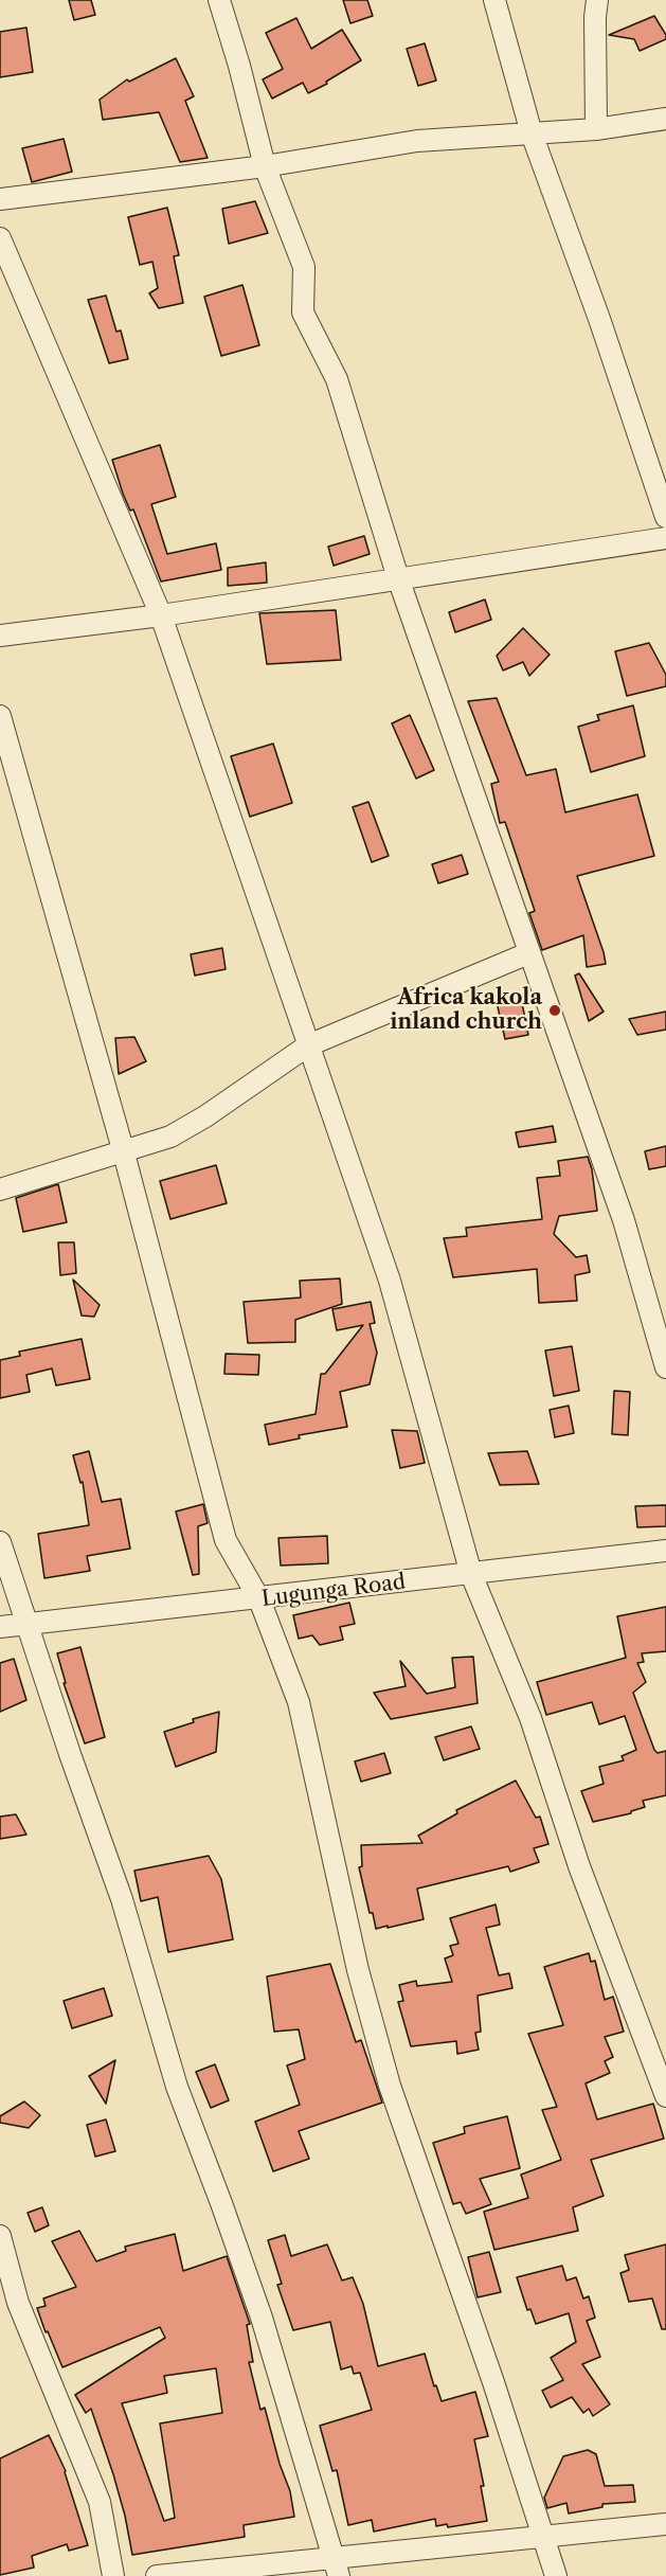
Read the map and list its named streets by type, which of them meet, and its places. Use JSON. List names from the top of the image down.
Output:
{
  "streets": {
    "street": ["Lugunga Road"]
  },
  "places": ["Africa kakola inland church"]
}
